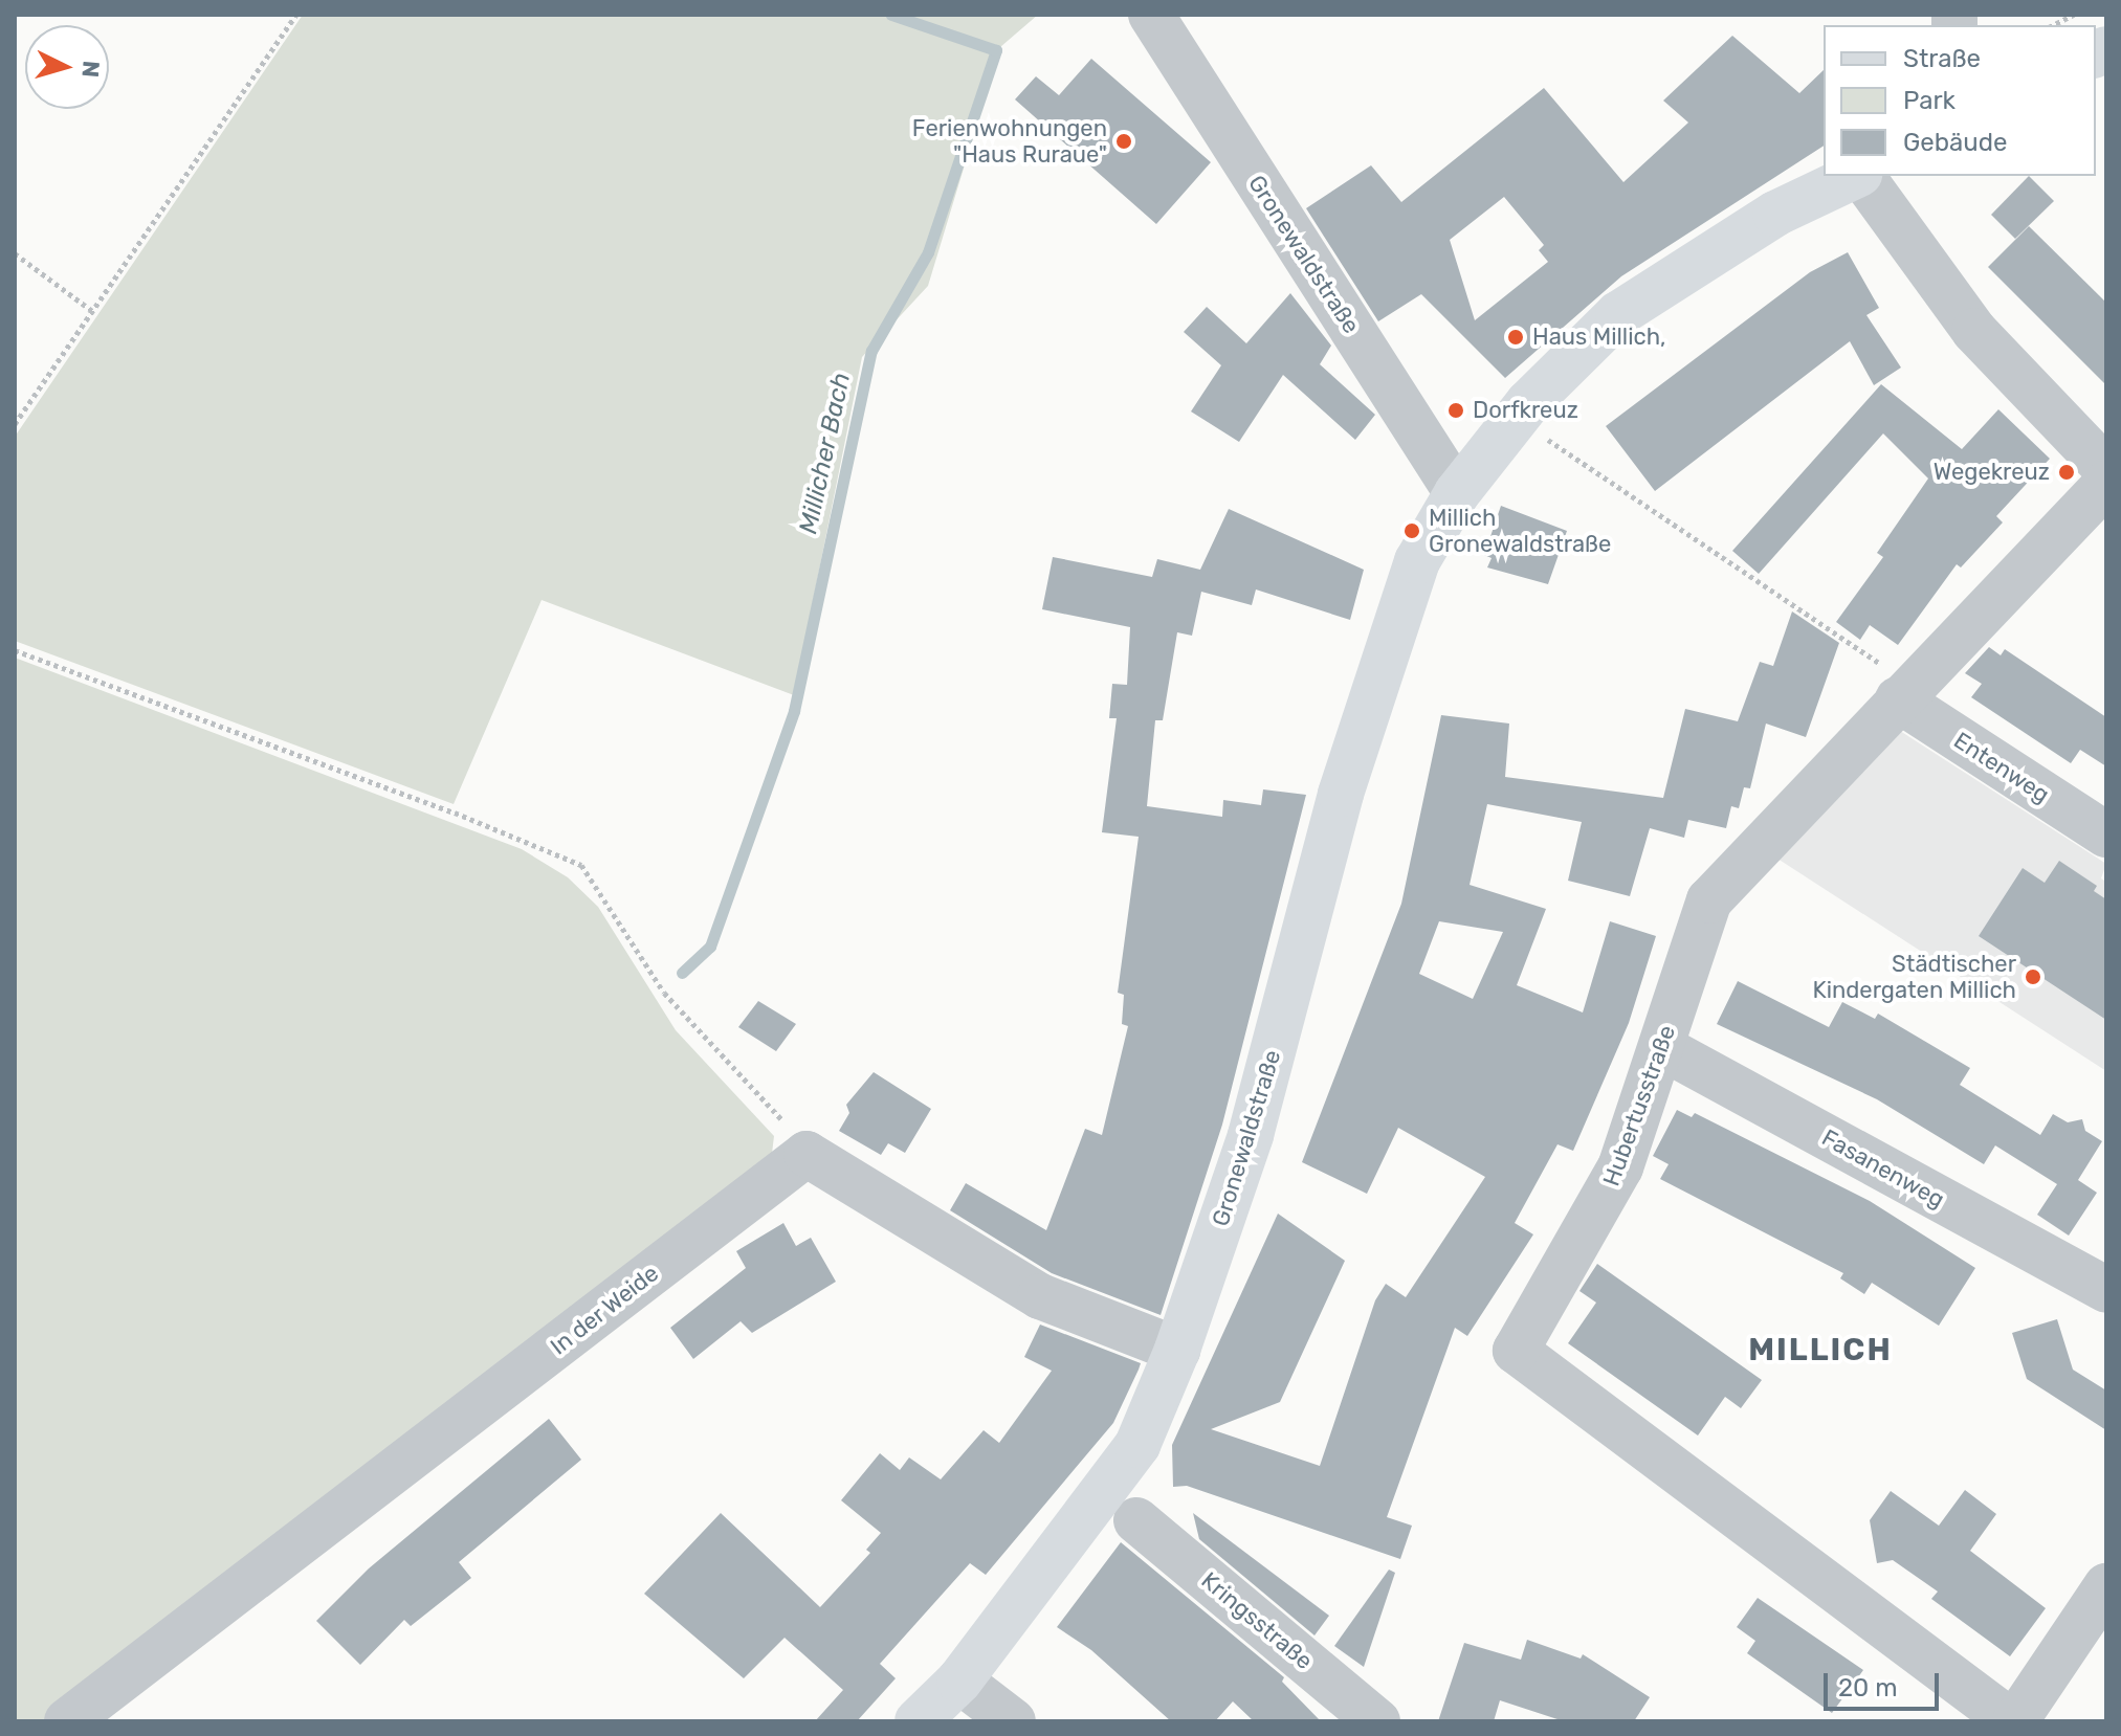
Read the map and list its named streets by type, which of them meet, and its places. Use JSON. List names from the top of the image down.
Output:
{
  "streets": {
    "main road": ["Gronewaldstraße"],
    "street": [
      "Entenweg",
      "Hubertusstraße",
      "Fasanenweg",
      "In der Weide",
      "Kringsstraße"
    ]
  },
  "crossings": [
    ["Entenweg", "Hubertusstraße"],
    ["Hubertusstraße", "Fasanenweg"]
  ],
  "districts": ["MILLICH"],
  "water": ["Millicher Bach"],
  "places": [
    "Ferienwohnungen \"Haus Ruraue\"",
    "Haus Millich,",
    "Dorfkreuz",
    "Wegekreuz",
    "Millich Gronewaldstraße",
    "Städtischer Kindergaten Millich"
  ],
  "legend": ["Straße", "Park", "Gebäude"],
  "scale_bar": "20 m",
  "north": "right"
}
